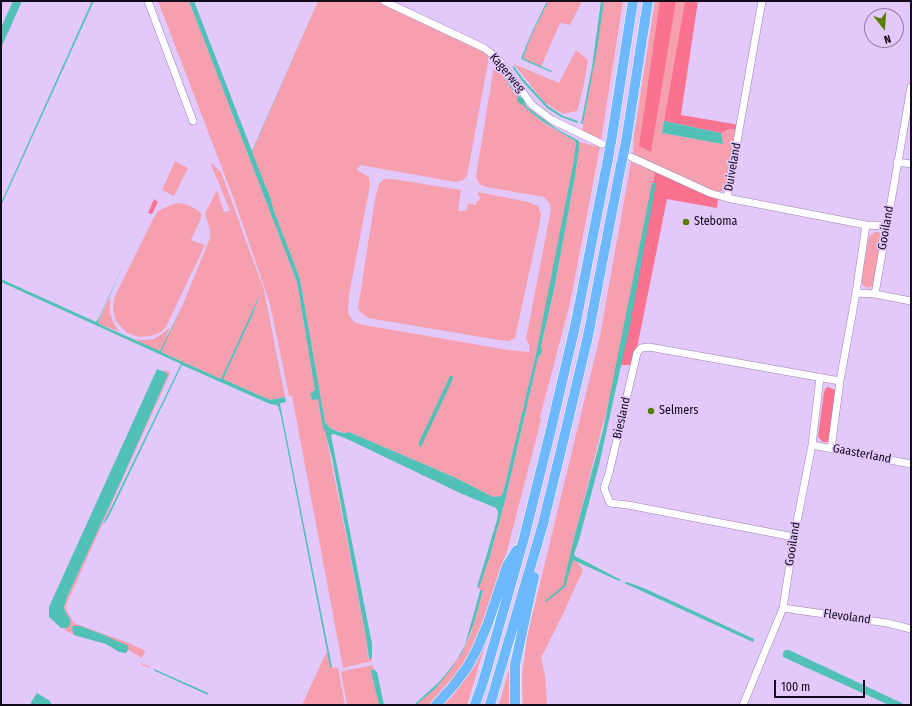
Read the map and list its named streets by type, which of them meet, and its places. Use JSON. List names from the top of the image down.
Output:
{
  "streets": {
    "street": [
      "Kagerweg",
      "Duiveland",
      "Gooiland",
      "Biesland",
      "Gaasterland",
      "Flevoland"
    ]
  },
  "crossings": [
    ["Duiveland", "Gooiland"],
    ["Gooiland", "Biesland"],
    ["Gooiland", "Gaasterland"],
    ["Gooiland", "Flevoland"]
  ],
  "places": ["Steboma", "Selmers"],
  "scale_bar": "100 m",
  "north": "bottom"
}
